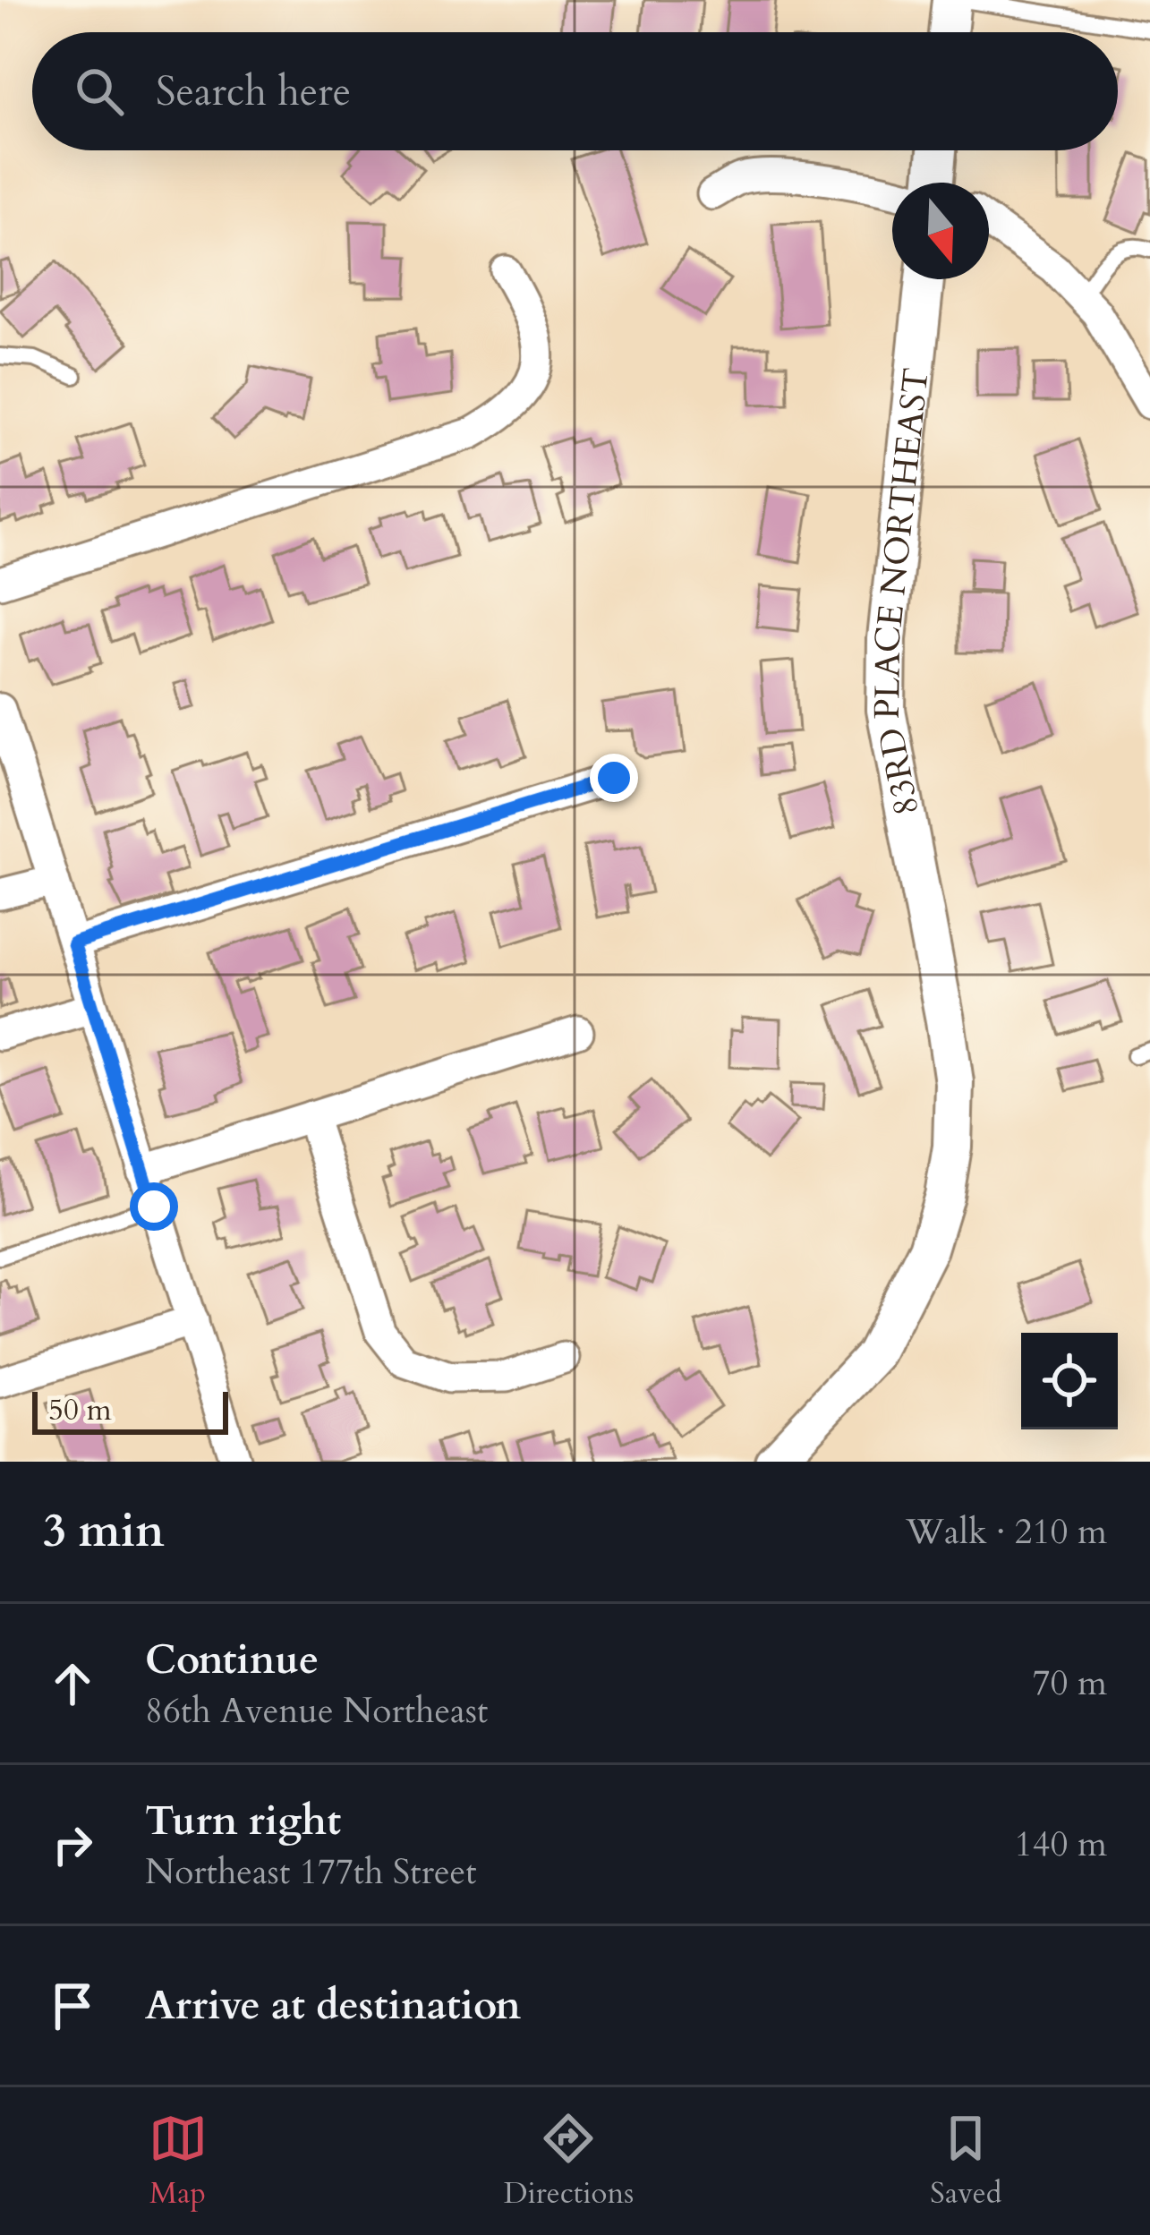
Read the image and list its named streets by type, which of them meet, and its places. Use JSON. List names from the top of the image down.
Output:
{
  "streets": {
    "street": ["83RD PLACE NORTHEAST"]
  },
  "scale_bar": "50 m",
  "north": "bottom",
  "page": {
    "search": "Search here",
    "scale": "50 m",
    "heading": ["3 min", "Walk · 210 m"],
    "list": [
      ["Continue", "86th Avenue Northeast", "70 m"],
      ["Turn right", "Northeast 177th Street", "140 m"],
      "Arrive at destination"
    ],
    "nav": ["Map", "Directions", "Saved"]
  }
}
